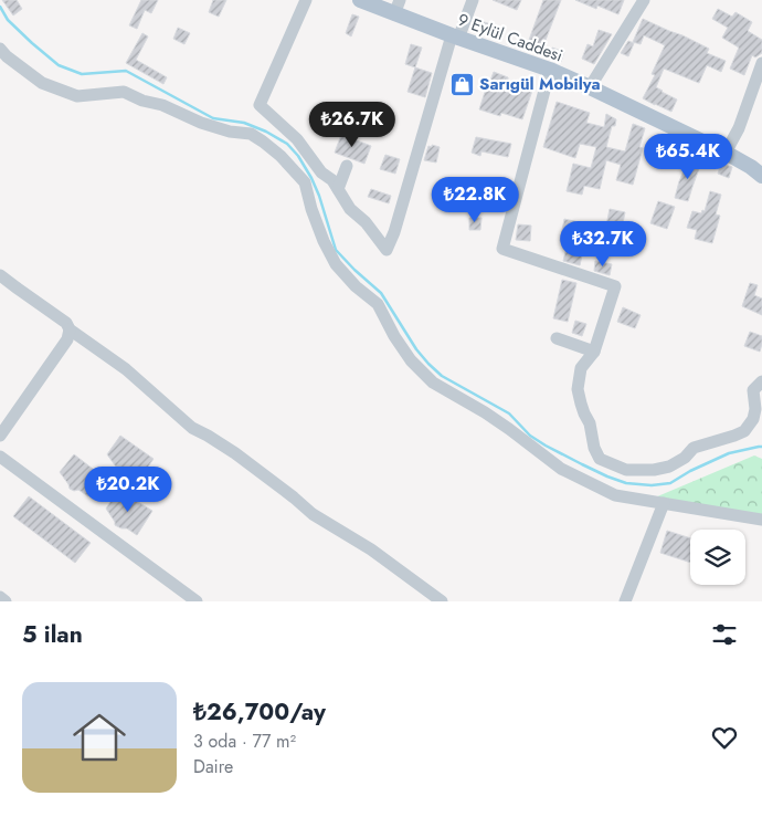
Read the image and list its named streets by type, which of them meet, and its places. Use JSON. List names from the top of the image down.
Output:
{
  "streets": {
    "main road": ["9 Eylül Caddesi"]
  },
  "places": {
    "shop": ["Sarıgül Mobilya"]
  },
  "page": {
    "price": [
      "₺26.7K",
      "₺65.4K",
      "₺22.8K",
      "₺32.7K",
      "₺20.2K"
    ],
    "heading": "5 ilan",
    "list": [
      {
        "name": "₺26,700/ay",
        "note": "3 oda · 77 m² · Daire"
      }
    ]
  }
}
